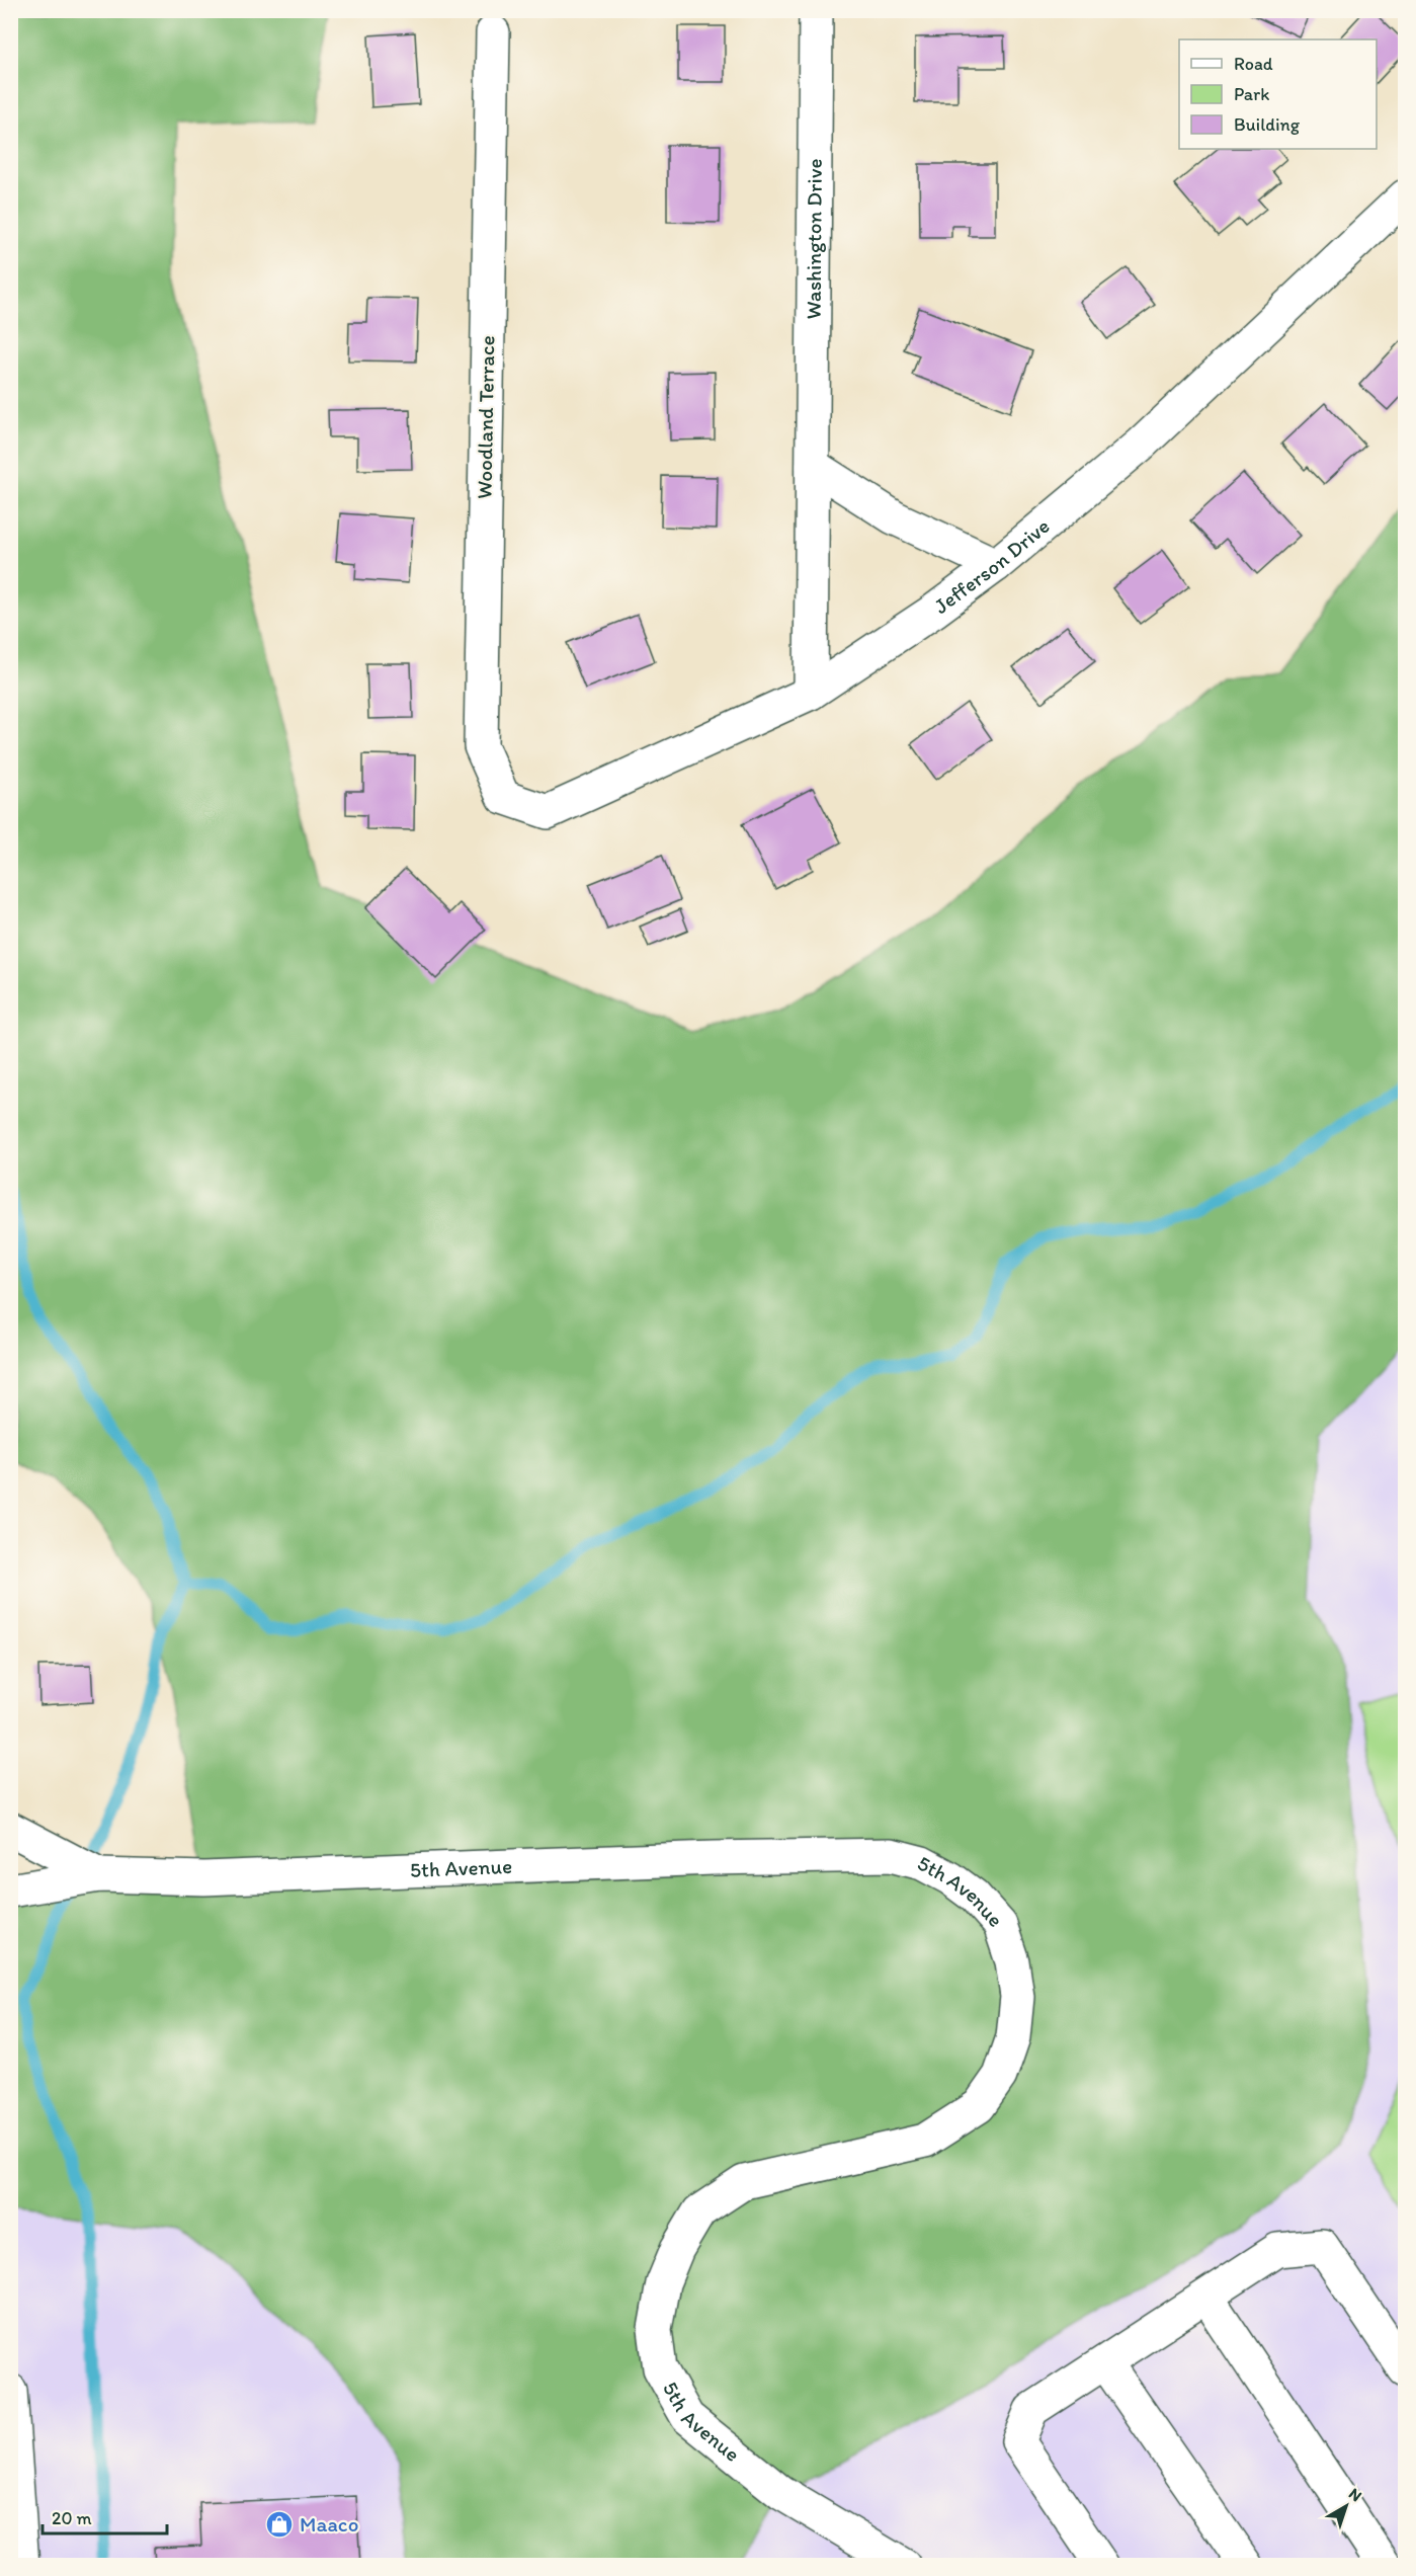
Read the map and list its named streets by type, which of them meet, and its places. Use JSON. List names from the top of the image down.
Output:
{
  "streets": {
    "street": [
      "Washington Drive",
      "Woodland Terrace",
      "Jefferson Drive",
      "5th Avenue"
    ]
  },
  "crossings": [
    ["Washington Drive", "Jefferson Drive"],
    ["Woodland Terrace", "Jefferson Drive"]
  ],
  "places": {
    "shop": ["Maaco"]
  },
  "legend": ["Road", "Park", "Building"],
  "scale_bar": "20 m",
  "north": "top right"
}
